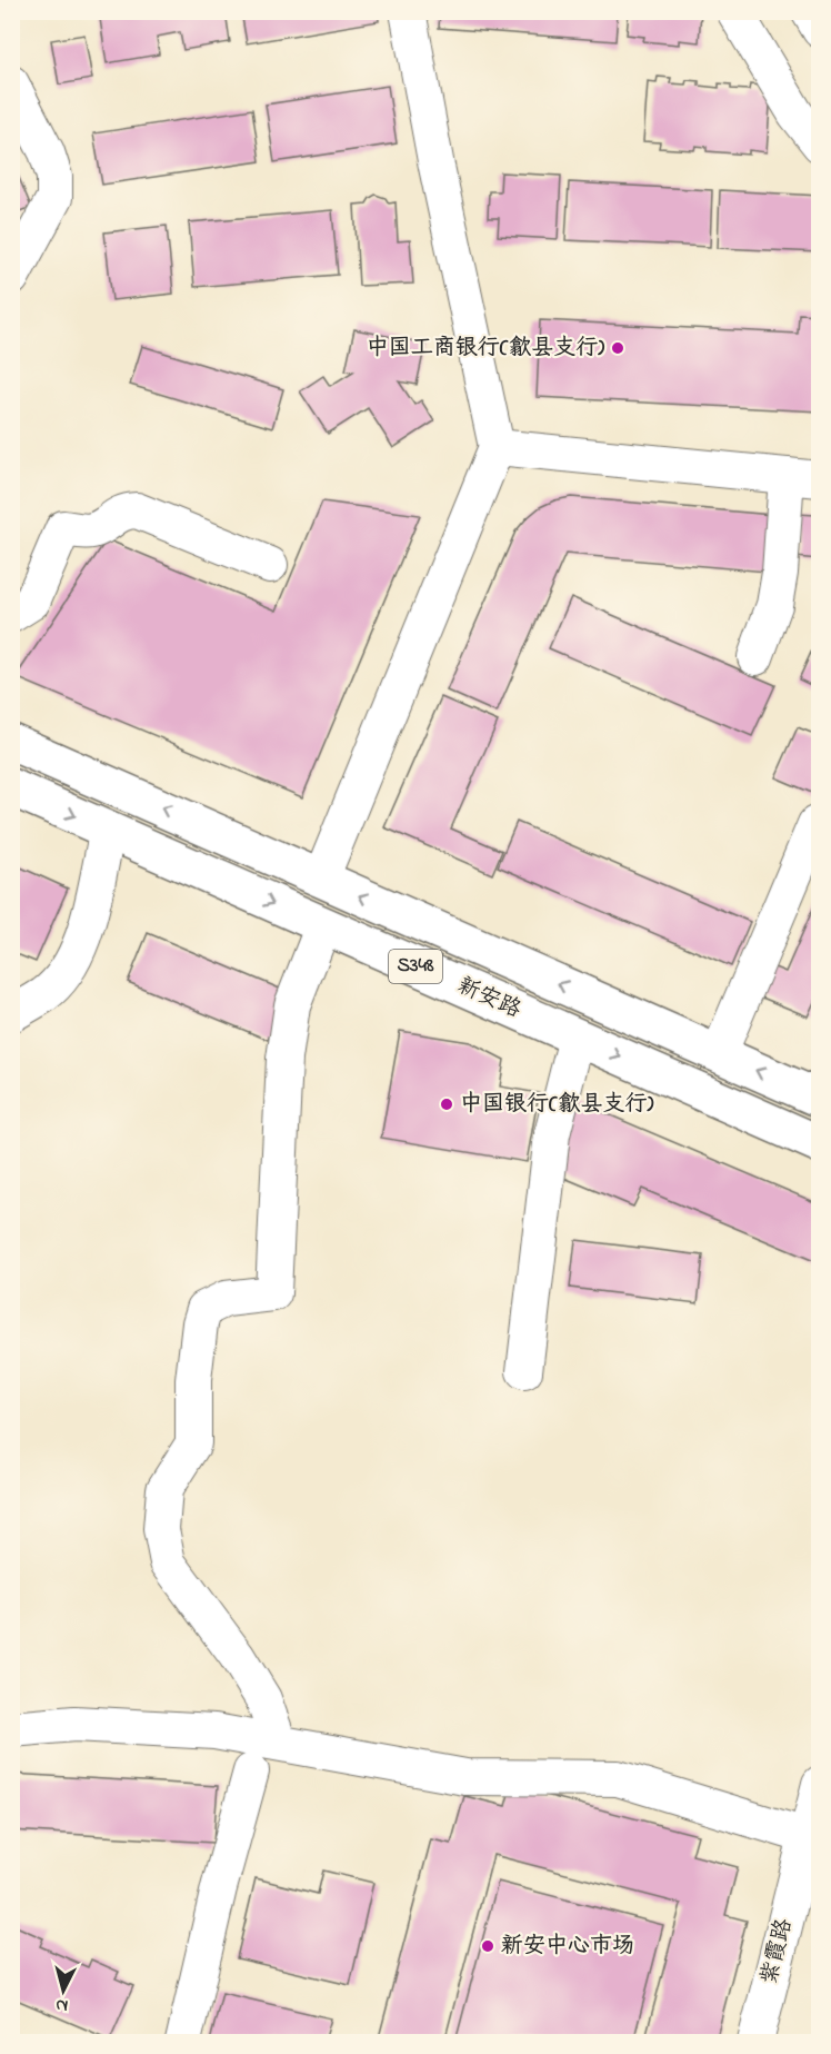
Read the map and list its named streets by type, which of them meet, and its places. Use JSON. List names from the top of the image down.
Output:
{
  "streets": {
    "main road": ["S348", "新安路"],
    "street": ["紫霞路"]
  },
  "places": ["中国工商银行(歙县支行)", "中国银行(歙县支行)", "新安中心市场"],
  "north": "bottom"
}
